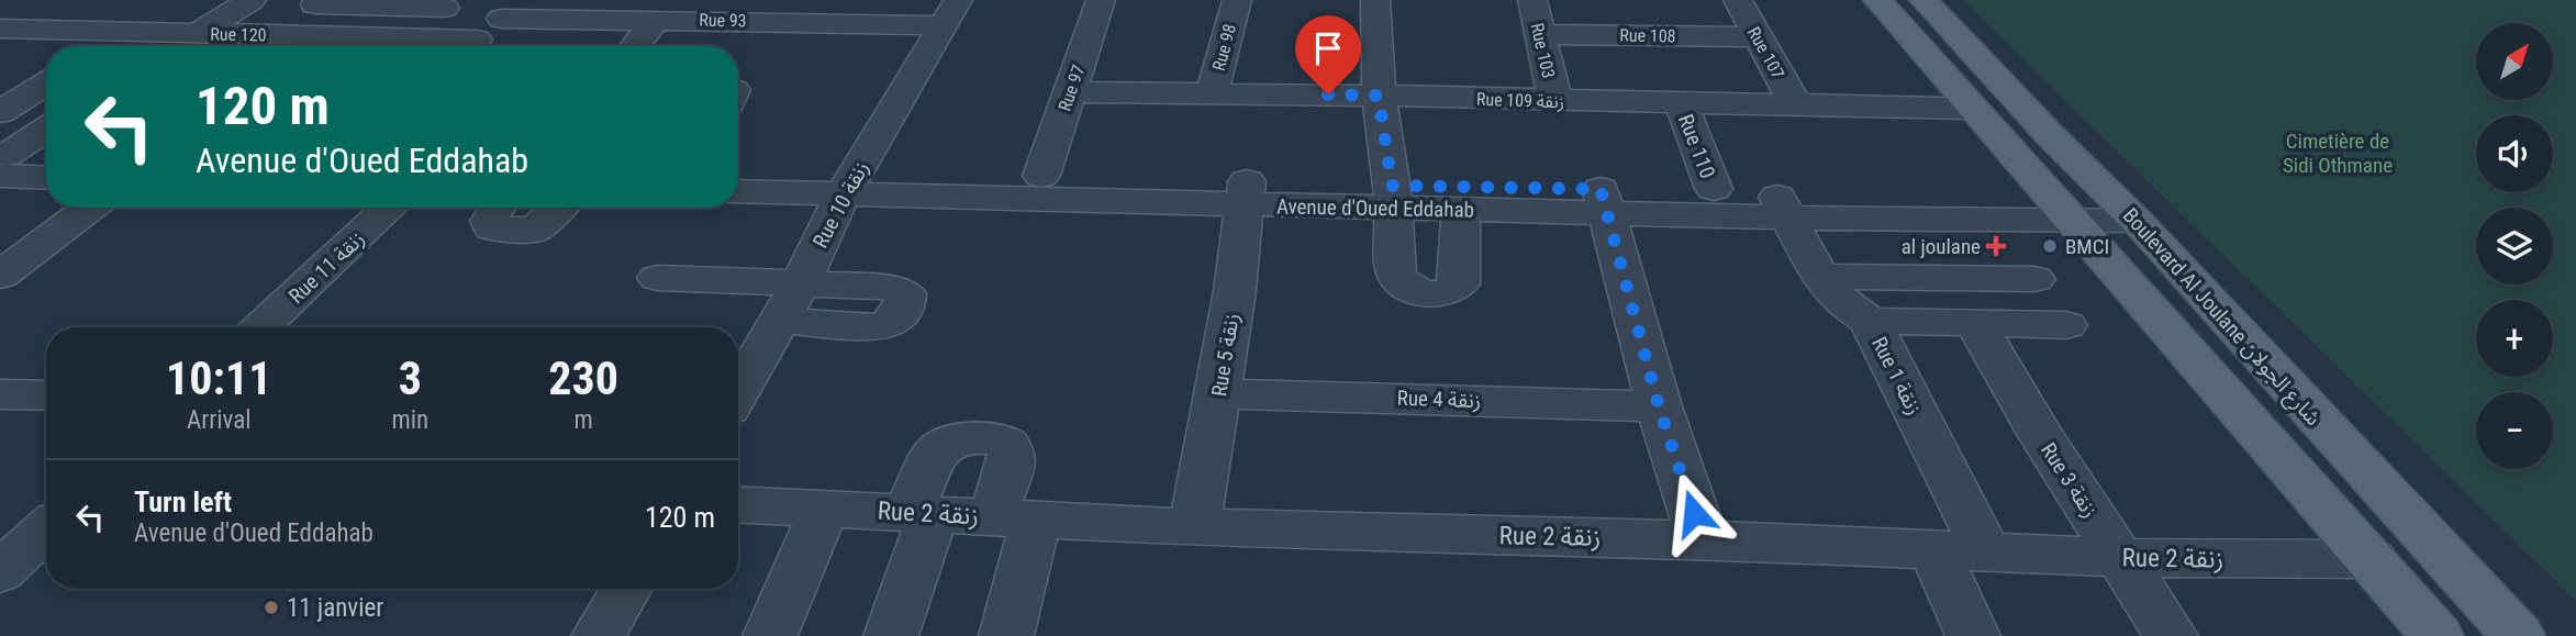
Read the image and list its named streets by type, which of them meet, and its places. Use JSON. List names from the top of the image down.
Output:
{
  "streets": {
    "main road": ["Boulevard Al Joulane شارع الجولان"],
    "street": [
      "Rue 93",
      "Rue 120",
      "Rue 108",
      "Rue 98",
      "Rue 103",
      "Rue 107",
      "Rue 97",
      "Rue 109 زنقة",
      "Rue 110",
      "Rue 10 زنقة",
      "Avenue d'Oued Eddahab",
      "Rue 11 زنقة",
      "Rue 5 زنقة",
      "Rue 1 زنقة",
      "Rue 4 زنقة",
      "Rue 3 زنقة",
      "Rue 2 زنقة"
    ]
  },
  "crossings": [
    ["Rue 93", "Rue 10 زنقة"],
    ["Rue 108", "Rue 103"],
    ["Rue 108", "Rue 107"],
    ["Rue 98", "Rue 109 زنقة"],
    ["Rue 103", "Rue 109 زنقة"],
    ["Rue 107", "Rue 109 زنقة"],
    ["Rue 97", "Rue 109 زنقة"],
    ["Rue 97", "Avenue d'Oued Eddahab"],
    ["Rue 109 زنقة", "Rue 110"],
    ["Rue 110", "Avenue d'Oued Eddahab"],
    ["Rue 10 زنقة", "Avenue d'Oued Eddahab"],
    ["Avenue d'Oued Eddahab", "Boulevard Al Joulane شارع الجولان"],
    ["Avenue d'Oued Eddahab", "Rue 5 زنقة"],
    ["Avenue d'Oued Eddahab", "Rue 1 زنقة"],
    ["Rue 5 زنقة", "Rue 4 زنقة"],
    ["Rue 5 زنقة", "Rue 2 زنقة"],
    ["Rue 1 زنقة", "Rue 2 زنقة"],
    ["Rue 3 زنقة", "Rue 2 زنقة"]
  ],
  "parks": ["Cimetière de Sidi Othmane"],
  "places": {
    "health": ["al joulane"],
    "other": ["BMCI", "11 janvier"]
  },
  "north": "top right",
  "page": {
    "map_buttons": ["+", "−"],
    "turn": ["120 m", "Avenue d'Oued Eddahab"],
    "eta": [
      "10:11",
      "Arrival",
      "3",
      "min",
      "230",
      "m"
    ],
    "list": [
      {
        "name": "Turn left",
        "note": "Avenue d'Oued Eddahab",
        "value": "120 m"
      }
    ]
  }
}
